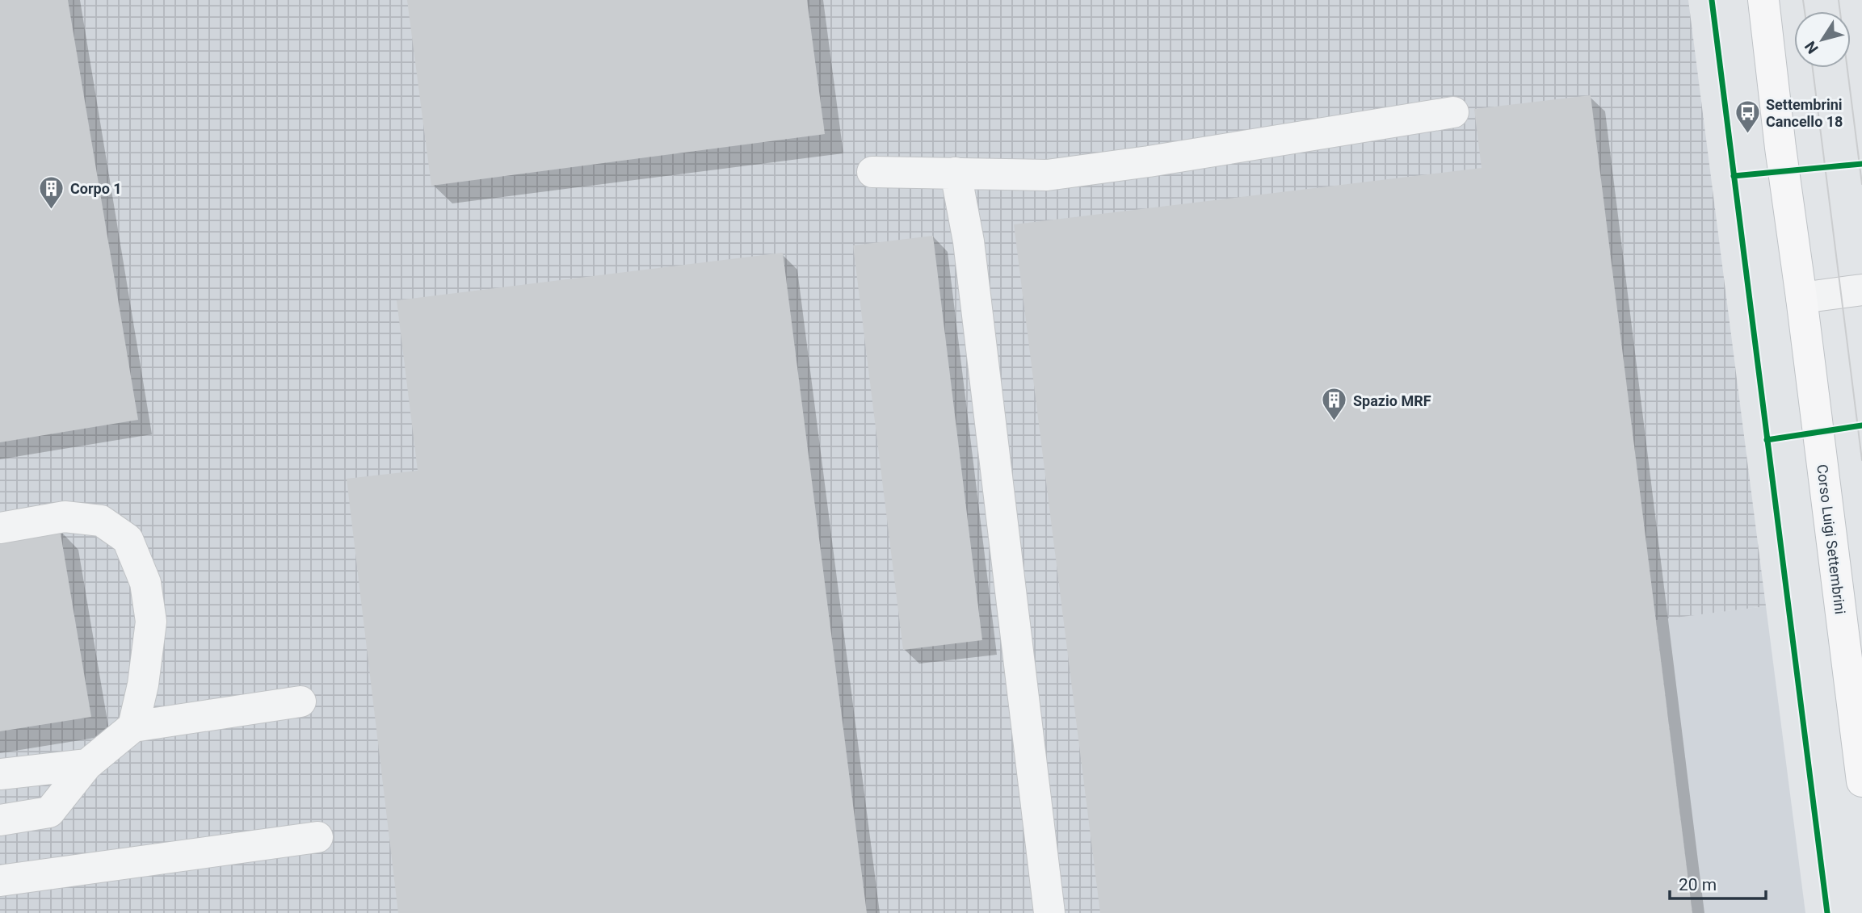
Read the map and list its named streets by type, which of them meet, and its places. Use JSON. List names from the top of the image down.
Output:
{
  "streets": {
    "main road": ["Corso Luigi Settembrini"]
  },
  "places": {
    "bus stop": ["Settembrini Cancello 18"],
    "building": ["Corpo 1", "Spazio MRF"]
  },
  "scale_bar": "20 m",
  "north": "bottom left"
}
